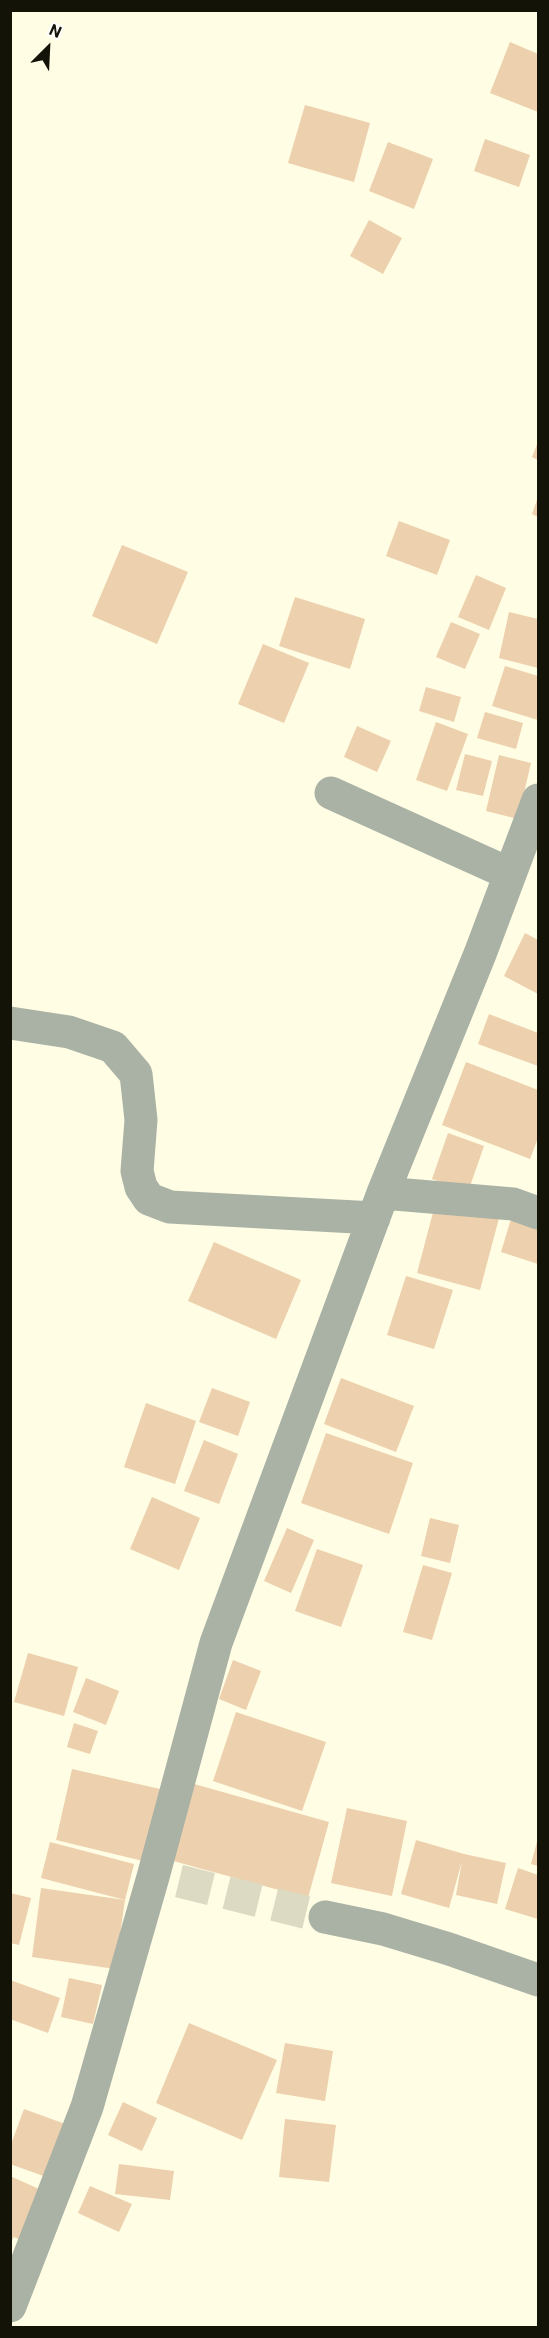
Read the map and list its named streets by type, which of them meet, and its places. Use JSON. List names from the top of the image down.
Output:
{
  "north": "top right"
}
